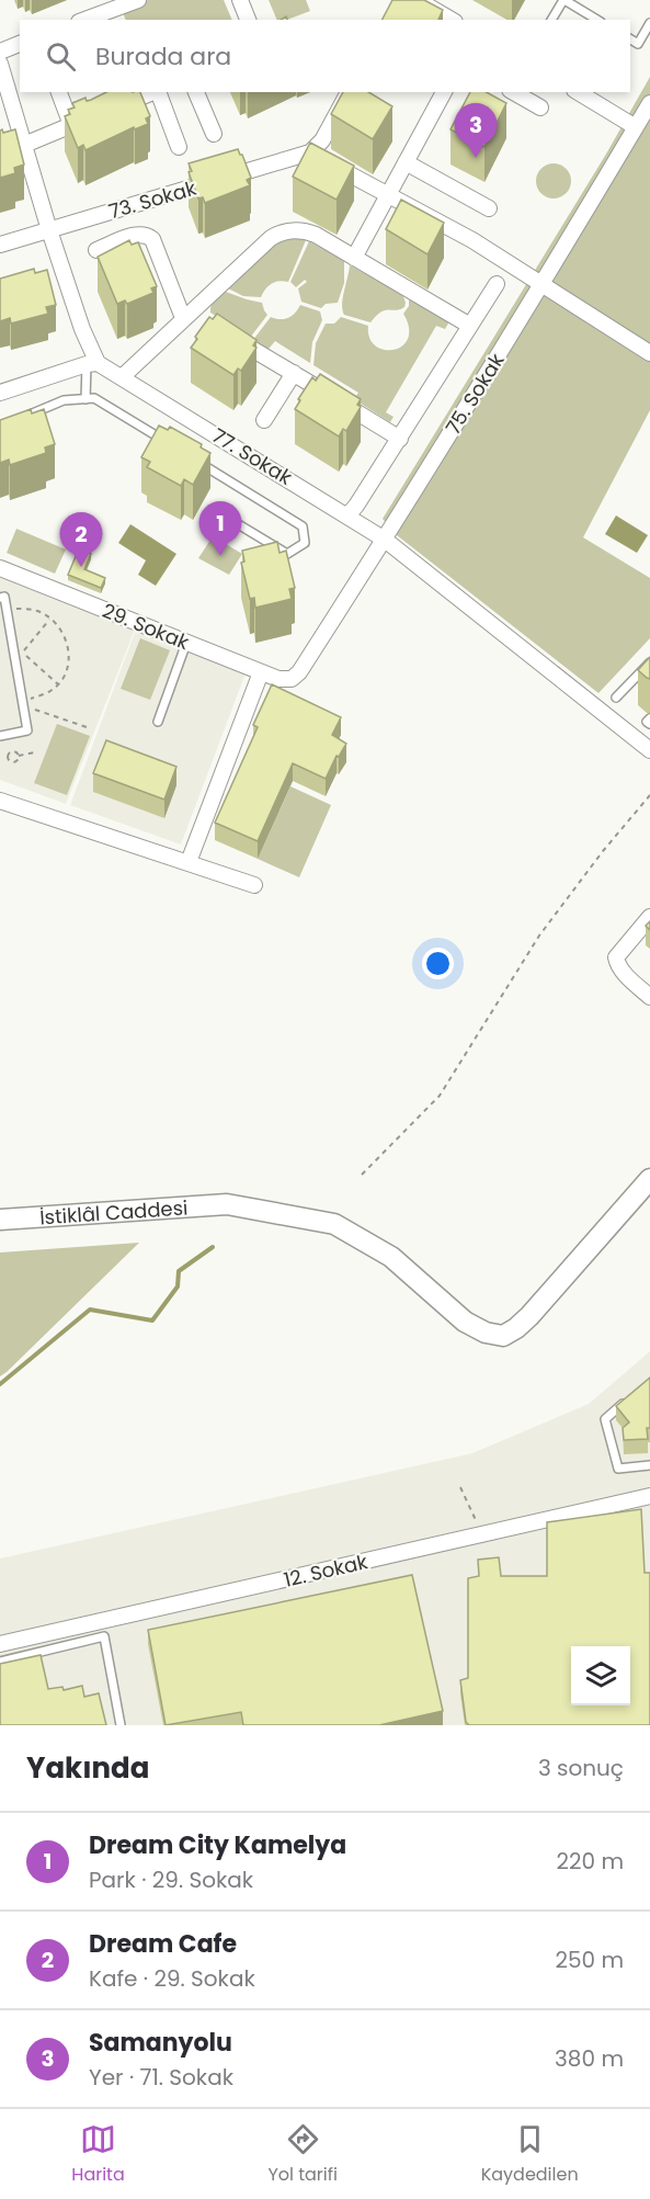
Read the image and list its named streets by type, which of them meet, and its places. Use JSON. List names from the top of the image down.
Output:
{
  "streets": {
    "street": [
      "73. Sokak",
      "75. Sokak",
      "77. Sokak",
      "29. Sokak",
      "İstiklâl Caddesi",
      "12. Sokak"
    ]
  },
  "crossings": [
    ["73. Sokak", "77. Sokak"],
    ["75. Sokak", "77. Sokak"],
    ["75. Sokak", "29. Sokak"]
  ],
  "page": {
    "search": "Burada ara",
    "pins": ["3", "1", "2"],
    "heading": ["Yakında", "3 sonuç"],
    "list": [
      {
        "mark": "1",
        "name": "Dream City Kamelya",
        "note": "Park · 29. Sokak",
        "value": "220 m"
      },
      {
        "mark": "2",
        "name": "Dream Cafe",
        "note": "Kafe · 29. Sokak",
        "value": "250 m"
      },
      {
        "mark": "3",
        "name": "Samanyolu",
        "note": "Yer · 71. Sokak",
        "value": "380 m"
      }
    ],
    "nav": ["Harita", "Yol tarifi", "Kaydedilen"]
  }
}
